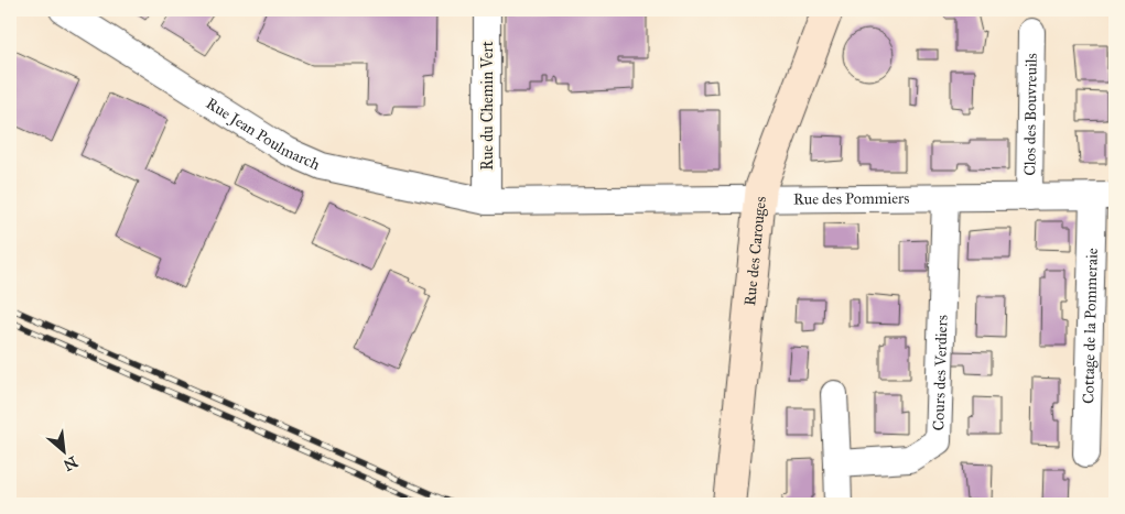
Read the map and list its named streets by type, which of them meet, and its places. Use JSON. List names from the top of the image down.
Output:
{
  "streets": {
    "main road": ["Rue des Carouges"],
    "street": [
      "Rue du Chemin Vert",
      "Clos des Bouvreuils",
      "Rue Jean Poulmarch",
      "Rue des Pommiers",
      "Cottage de la Pommeraie",
      "Cours des Verdiers"
    ]
  },
  "crossings": [
    ["Rue du Chemin Vert", "Rue Jean Poulmarch"],
    ["Rue du Chemin Vert", "Rue des Pommiers"],
    ["Clos des Bouvreuils", "Rue des Pommiers"],
    ["Rue Jean Poulmarch", "Rue des Pommiers"],
    ["Rue des Pommiers", "Rue des Carouges"],
    ["Rue des Pommiers", "Cottage de la Pommeraie"],
    ["Rue des Pommiers", "Cours des Verdiers"]
  ],
  "north": "bottom right"
}
